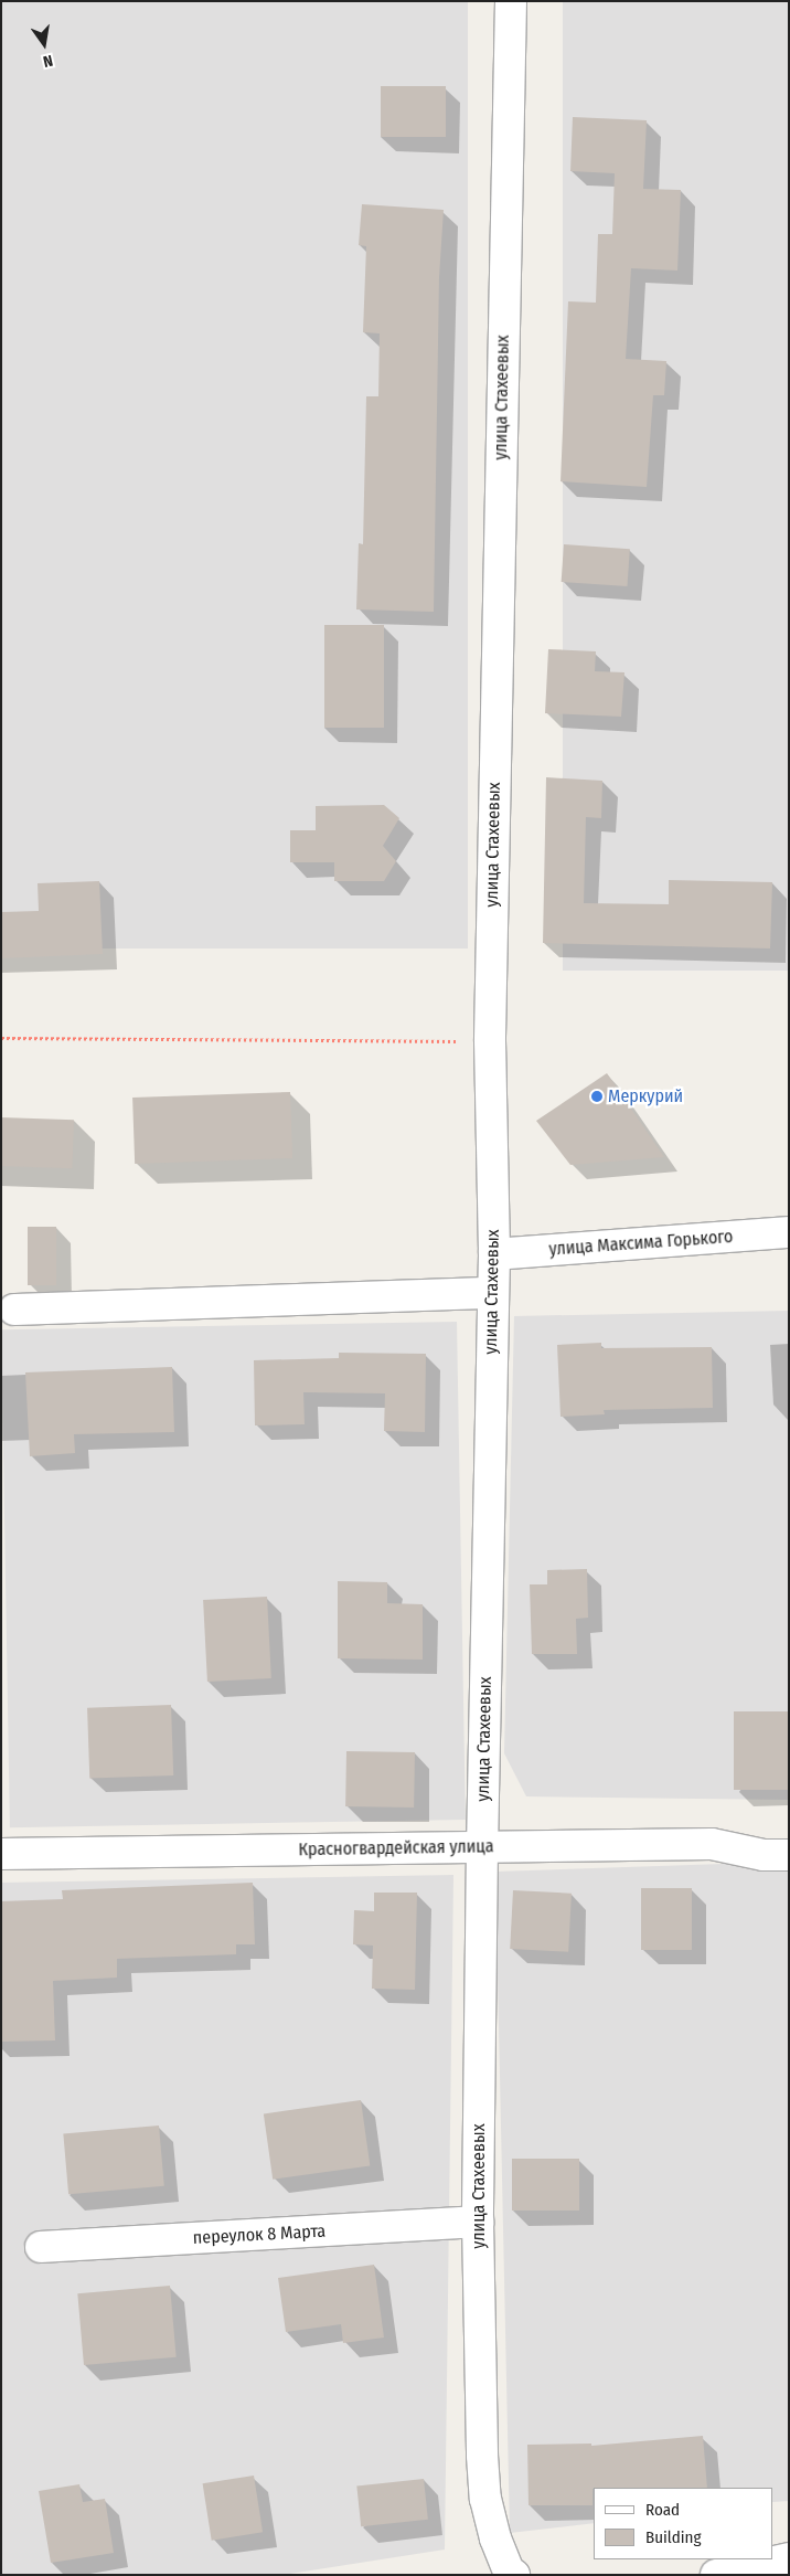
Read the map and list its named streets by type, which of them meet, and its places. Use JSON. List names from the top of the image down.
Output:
{
  "streets": {
    "street": [
      "улица Стахеевых",
      "улица Максима Горького",
      "Красногвардейская улица",
      "переулок 8 Марта"
    ]
  },
  "crossings": [
    ["улица Стахеевых", "улица Максима Горького"],
    ["улица Стахеевых", "Красногвардейская улица"],
    ["улица Стахеевых", "переулок 8 Марта"]
  ],
  "places": ["Меркурий"],
  "legend": ["Road", "Building"],
  "north": "bottom"
}
